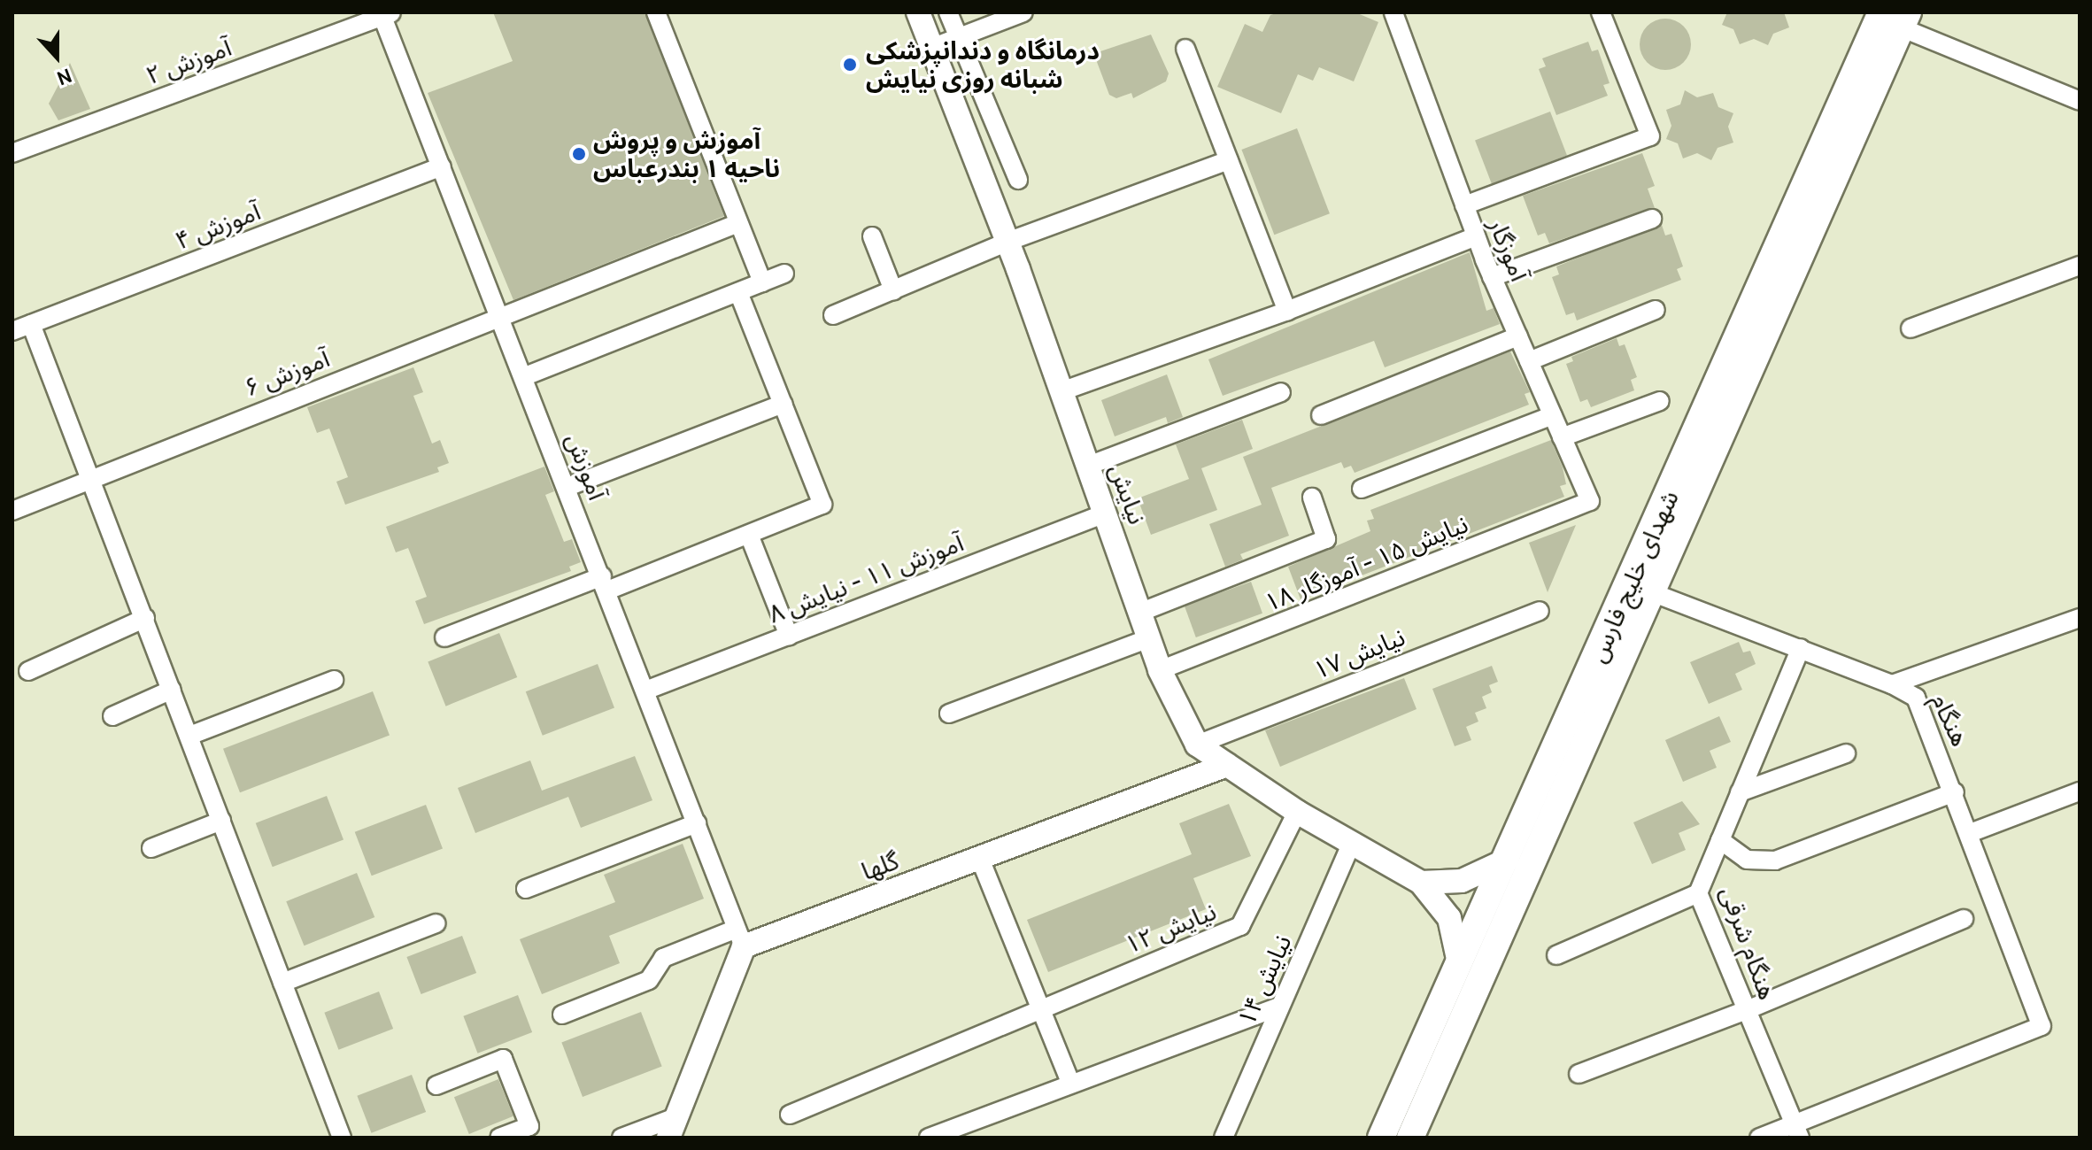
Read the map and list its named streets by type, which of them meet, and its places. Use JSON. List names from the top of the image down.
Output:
{
  "streets": {
    "main road": ["شهدای خلیج فارس"],
    "street": [
      "آموزش ۲",
      "آموزش ۴",
      "آموزگار",
      "آموزش ۶",
      "آموزش",
      "نیایش",
      "نیایش ۱۵ - آموزگار ۱۸",
      "آموزش ۱۱ - نیایش ۸",
      "نیایش ۱۷",
      "هنگام",
      "گلها",
      "نیایش ۱۲",
      "هنگام شرقی",
      "نیایش ۱۴"
    ]
  },
  "crossings": [
    ["آموزش ۲", "آموزش"],
    ["آموزش ۴", "آموزش"],
    ["آموزگار", "نیایش ۱۵ - آموزگار ۱۸"],
    ["آموزش ۶", "آموزش"],
    ["آموزش", "آموزش ۱۱ - نیایش ۸"],
    ["آموزش", "گلها"],
    ["نیایش", "نیایش ۱۵ - آموزگار ۱۸"],
    ["نیایش", "شهدای خلیج فارس"],
    ["نیایش", "آموزش ۱۱ - نیایش ۸"],
    ["نیایش", "نیایش ۱۷"],
    ["نیایش", "گلها"],
    ["نیایش", "نیایش ۱۲"],
    ["نیایش", "نیایش ۱۴"],
    ["شهدای خلیج فارس", "هنگام"],
    ["هنگام", "هنگام شرقی"]
  ],
  "places": ["درمانگاه و دندانپزشکی شبانه روزی نیایش", "آموزش و پروش ناحیه ۱ بندرعباس"],
  "north": "bottom"
}
